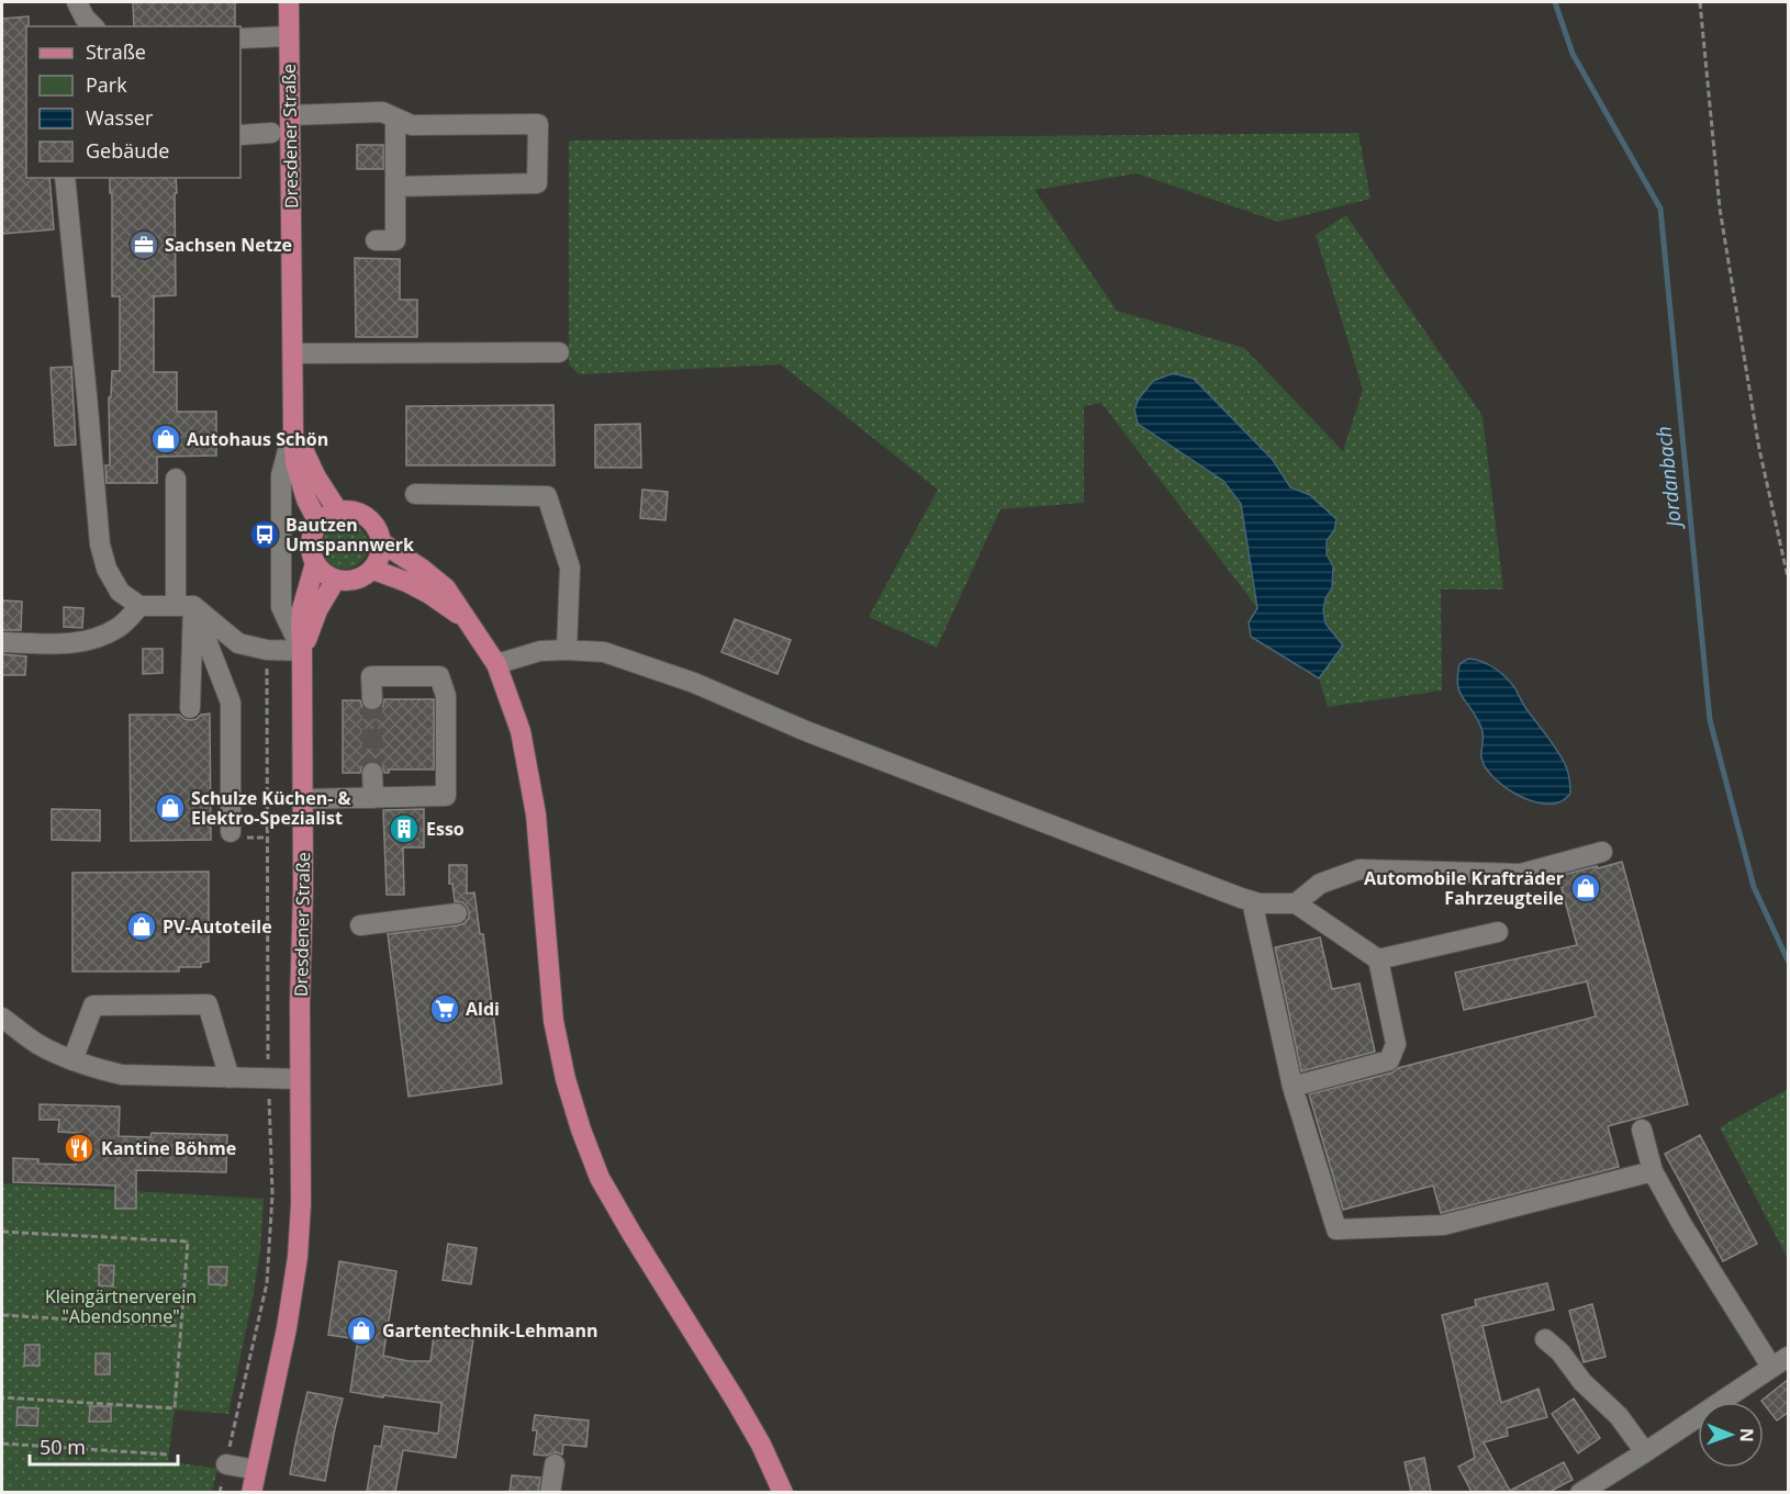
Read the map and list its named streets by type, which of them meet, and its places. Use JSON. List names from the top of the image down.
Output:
{
  "streets": {
    "main road": ["Dresdener Straße"]
  },
  "water": ["Jordanbach"],
  "parks": ["Kleingärtnerverein \"Abendsonne\""],
  "places": {
    "office": ["Sachsen Netze"],
    "shop": [
      "Autohaus Schön",
      "Schulze Küchen- & Elektro-Spezialist",
      "Automobile Krafträder Fahrzeugteile",
      "PV-Autoteile",
      "Gartentechnik-Lehmann"
    ],
    "bus stop": ["Bautzen Umspannwerk"],
    "building": ["Esso"],
    "supermarket": ["Aldi"],
    "restaurant": ["Kantine Böhme"]
  },
  "legend": [
    "Straße",
    "Park",
    "Wasser",
    "Gebäude"
  ],
  "scale_bar": "50 m",
  "north": "right"
}
